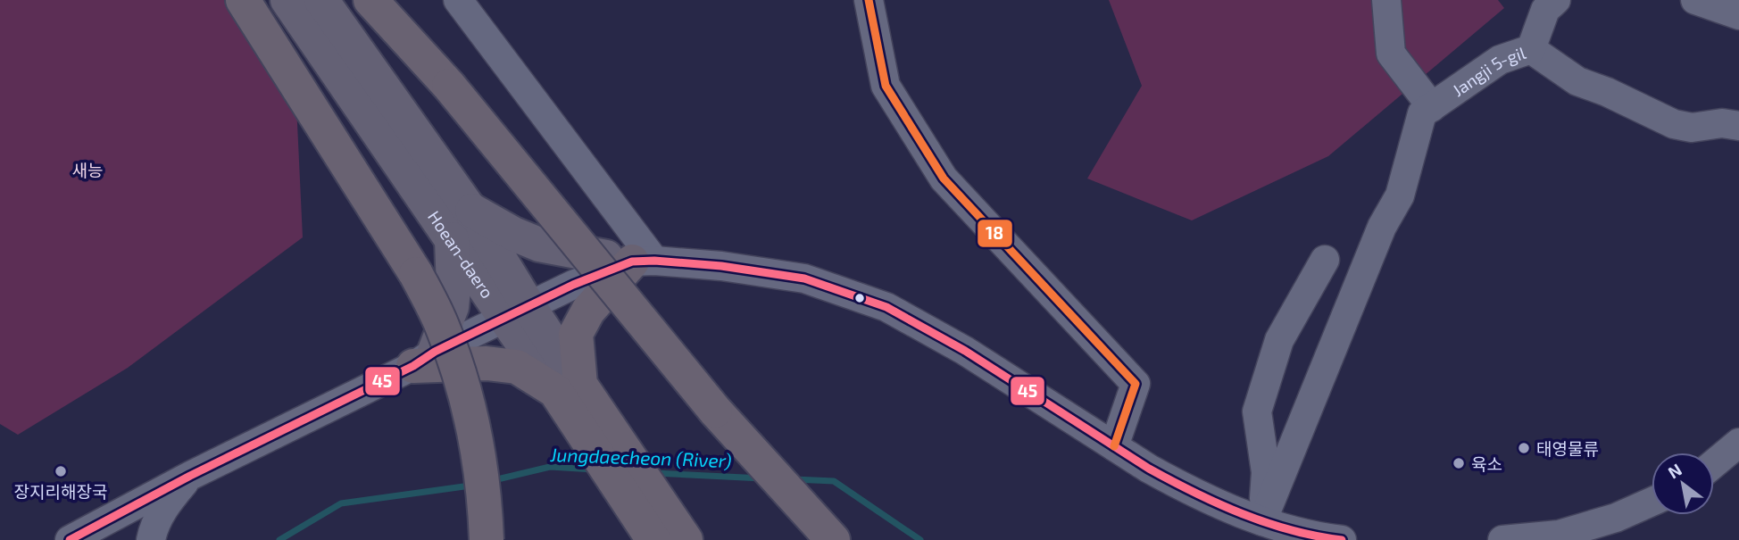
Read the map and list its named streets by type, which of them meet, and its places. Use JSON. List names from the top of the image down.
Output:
{
  "streets": {
    "highway": ["Hoean-daero"],
    "street": ["Jangji 5-gil"]
  },
  "water": ["Jungdaecheon (River)"],
  "parks": ["새능"],
  "places": ["태영물류", "육소", "장지리해장국"],
  "lines": ["transit line 18", "transit line 45"],
  "north": "top left"
}
